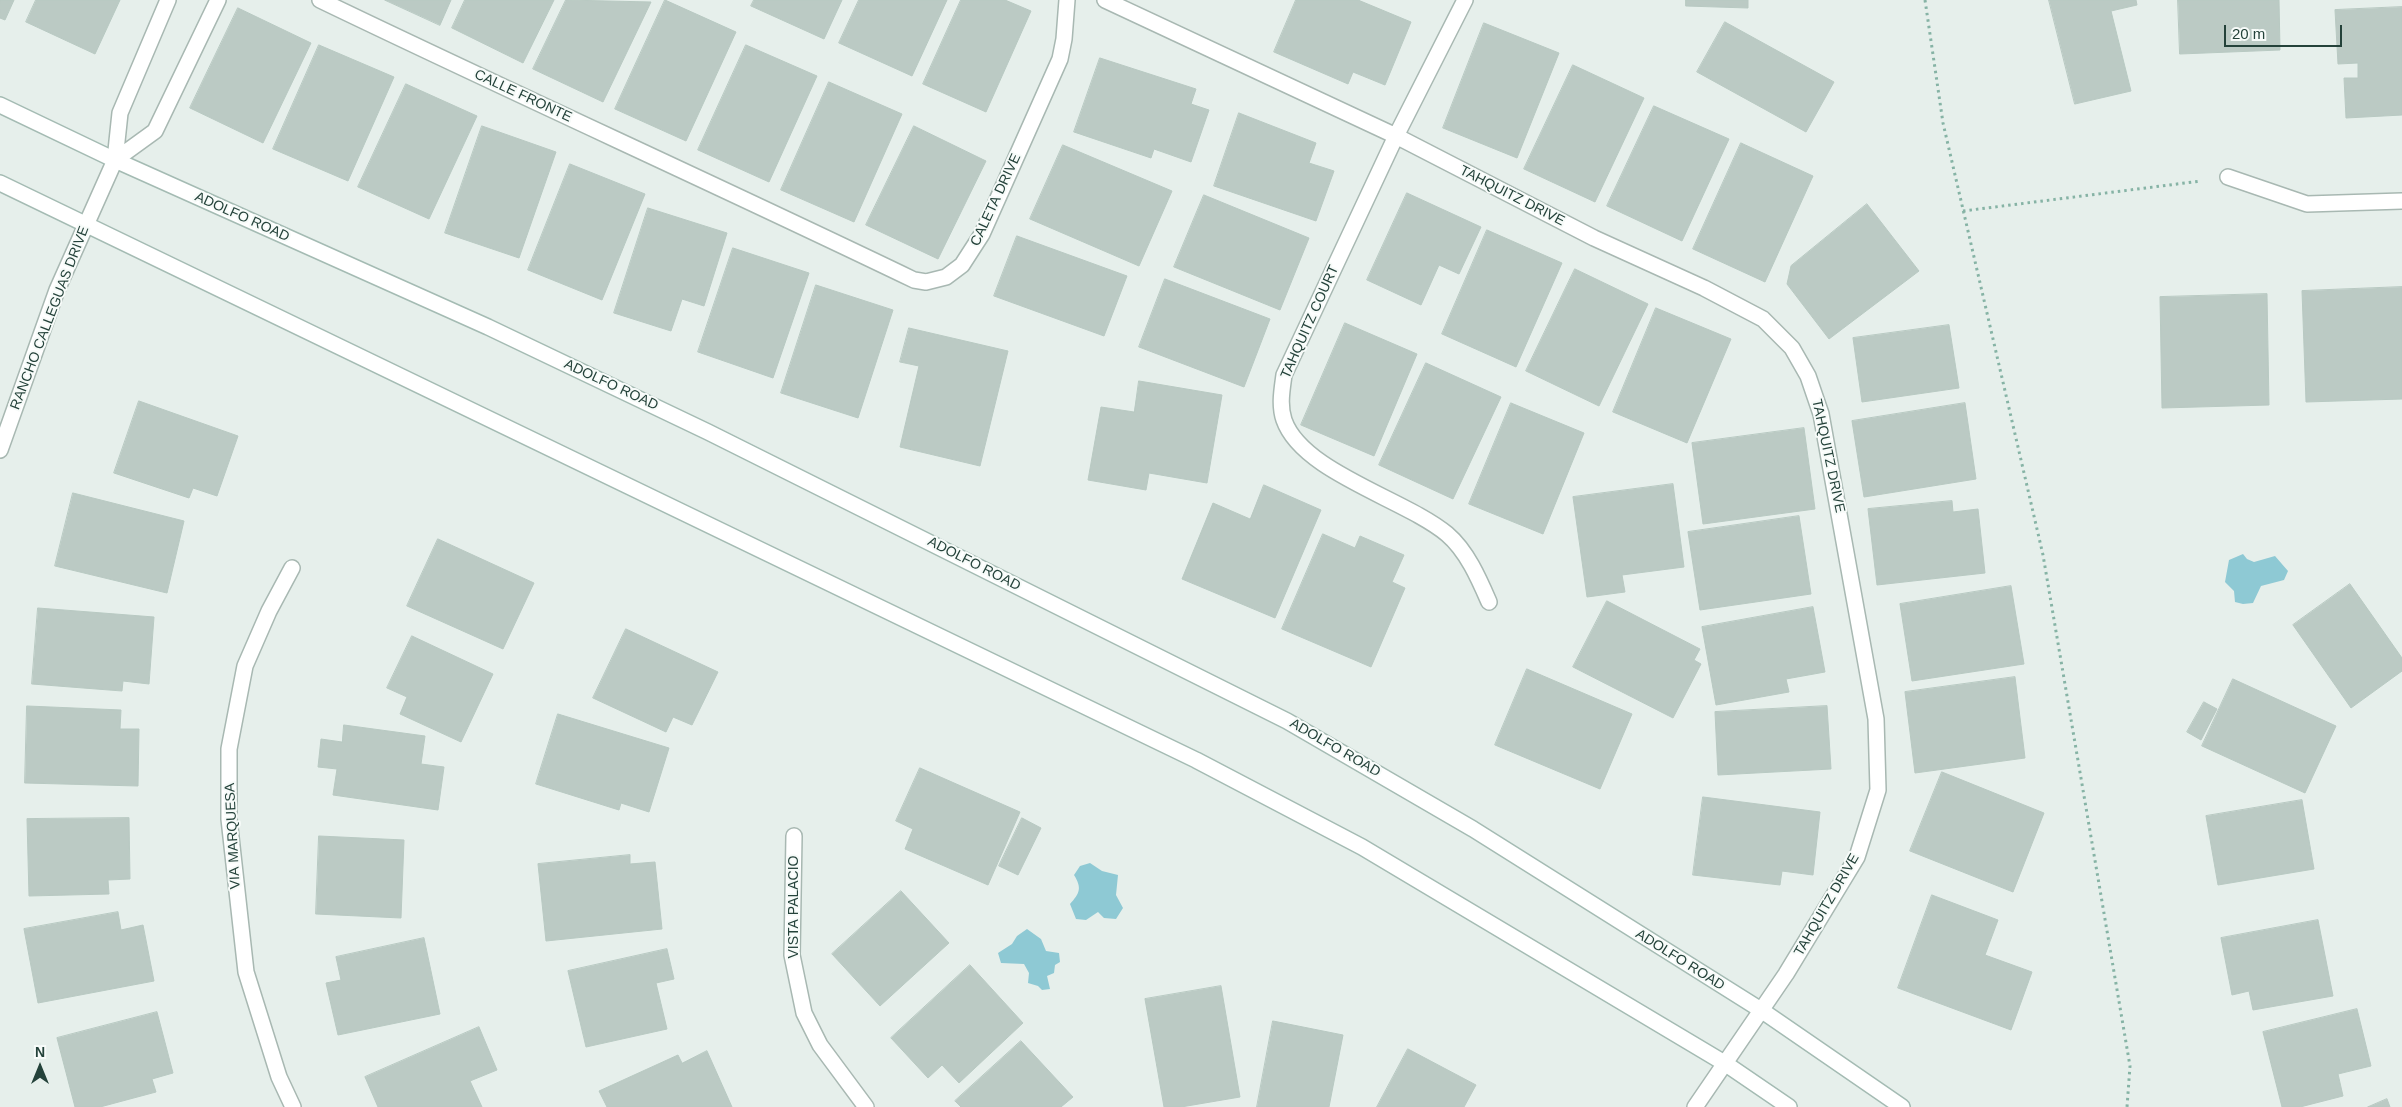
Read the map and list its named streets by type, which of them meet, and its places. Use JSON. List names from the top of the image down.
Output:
{
  "streets": {
    "street": [
      "CALLE FRONTE",
      "TAHQUITZ DRIVE",
      "CALETA DRIVE",
      "ADOLFO ROAD",
      "RANCHO CALLEGUAS DRIVE",
      "TAHQUITZ COURT",
      "VIA MARQUESA",
      "VISTA PALACIO"
    ]
  },
  "crossings": [
    ["CALLE FRONTE", "CALETA DRIVE"],
    ["TAHQUITZ DRIVE", "ADOLFO ROAD"],
    ["TAHQUITZ DRIVE", "TAHQUITZ COURT"],
    ["ADOLFO ROAD", "RANCHO CALLEGUAS DRIVE"]
  ],
  "scale_bar": "20 m",
  "north": "top"
}
